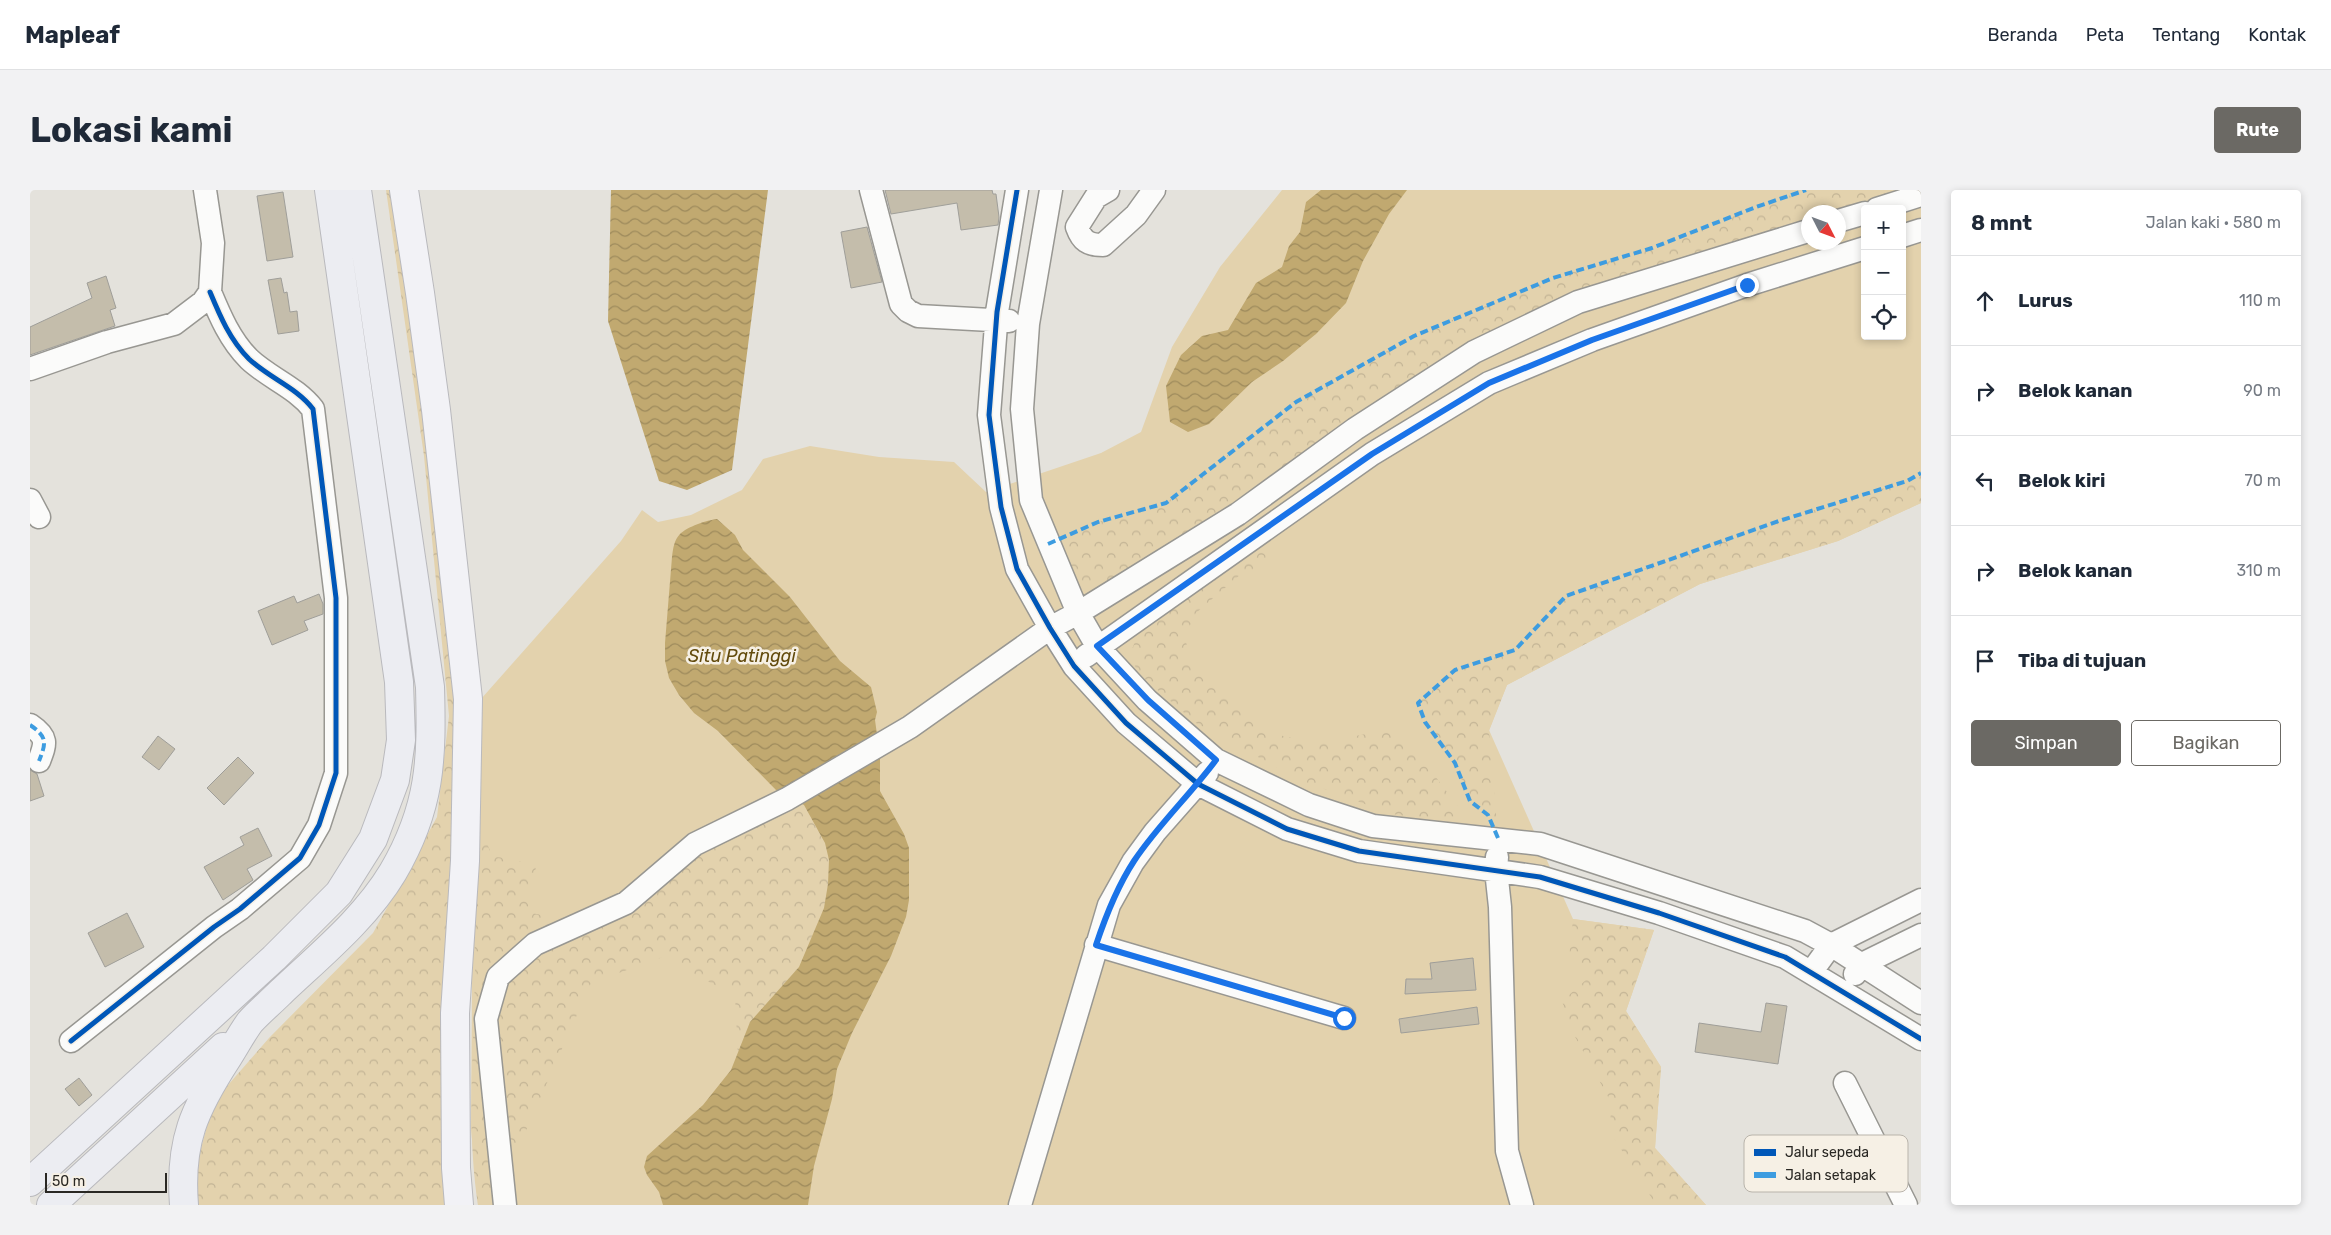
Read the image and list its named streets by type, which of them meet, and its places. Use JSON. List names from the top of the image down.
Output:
{
  "water": ["Situ Patinggi"],
  "legend": ["Jalur sepeda", "Jalan setapak"],
  "scale_bar": "50 m",
  "north": "bottom right",
  "page": {
    "header": "Mapleaf",
    "nav": [
      "Beranda",
      "Peta",
      "Tentang",
      "Kontak"
    ],
    "buttons": [
      "Rute",
      ["Simpan", "Bagikan"]
    ],
    "title": "Lokasi kami",
    "heading": ["8 mnt", "Jalan kaki · 580 m"],
    "map_buttons": ["+", "−"],
    "list": [
      ["Lurus", "110 m"],
      ["Belok kanan", "90 m"],
      ["Belok kiri", "70 m"],
      ["Belok kanan", "310 m"],
      "Tiba di tujuan"
    ],
    "scale": "50 m"
  }
}
